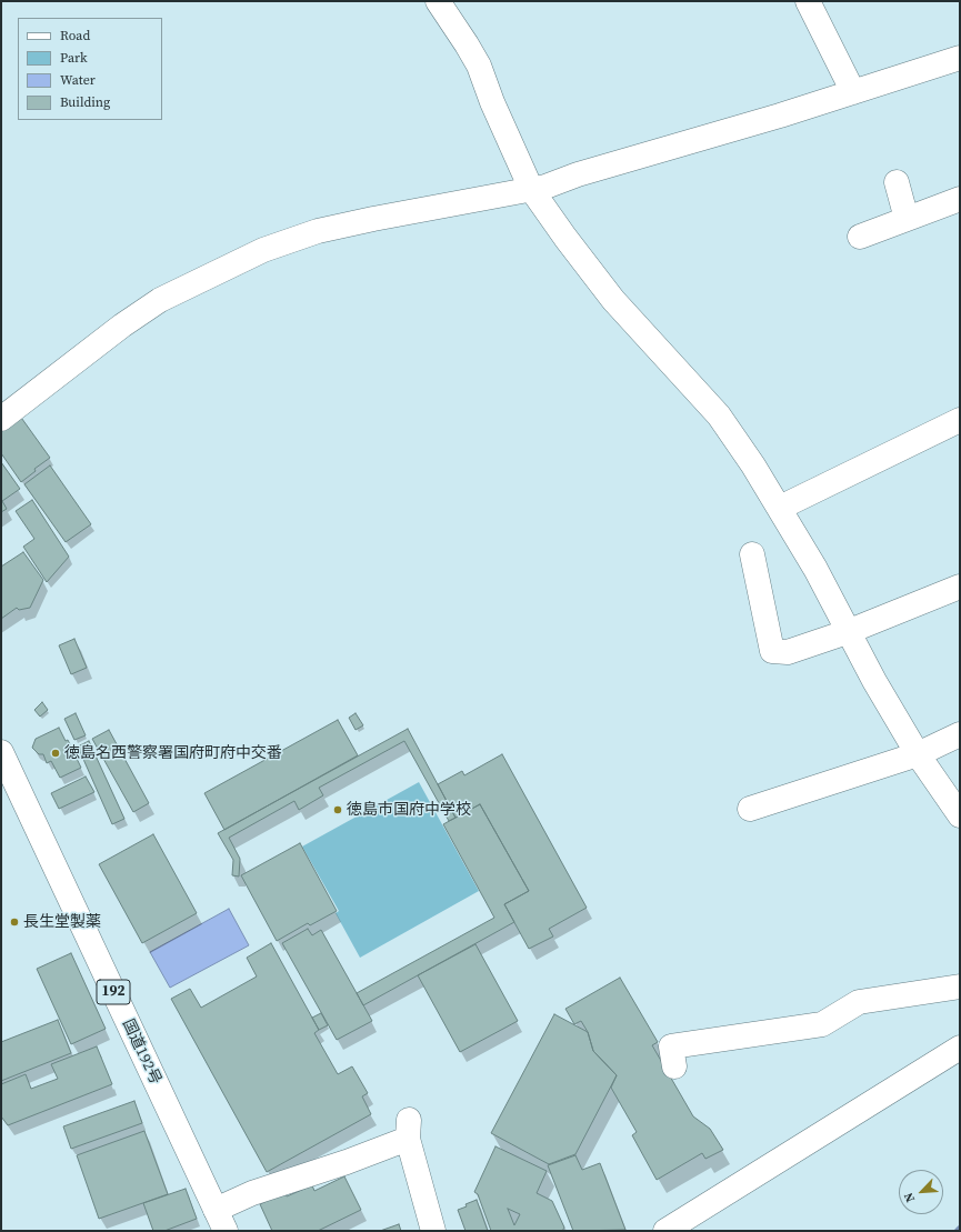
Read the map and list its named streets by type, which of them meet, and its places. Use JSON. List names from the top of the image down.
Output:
{
  "streets": {
    "main road": ["192", "国道192号"]
  },
  "places": ["徳島名西警察署国府町府中交番", "徳島市国府中学校", "長生堂製薬"],
  "legend": [
    "Road",
    "Park",
    "Water",
    "Building"
  ],
  "north": "bottom left"
}
